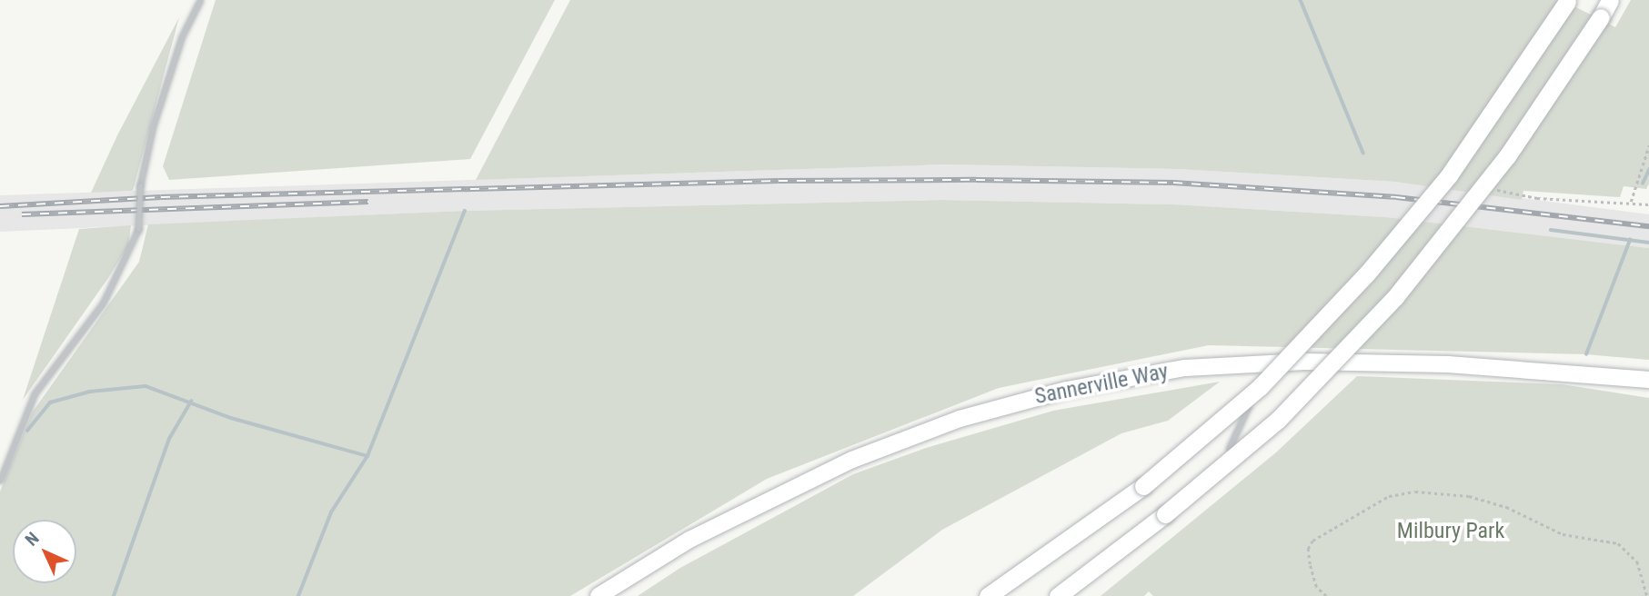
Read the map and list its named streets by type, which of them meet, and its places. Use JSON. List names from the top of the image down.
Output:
{
  "streets": {
    "main road": ["Sannerville Way"]
  },
  "parks": ["Milbury Park"],
  "north": "top left"
}
